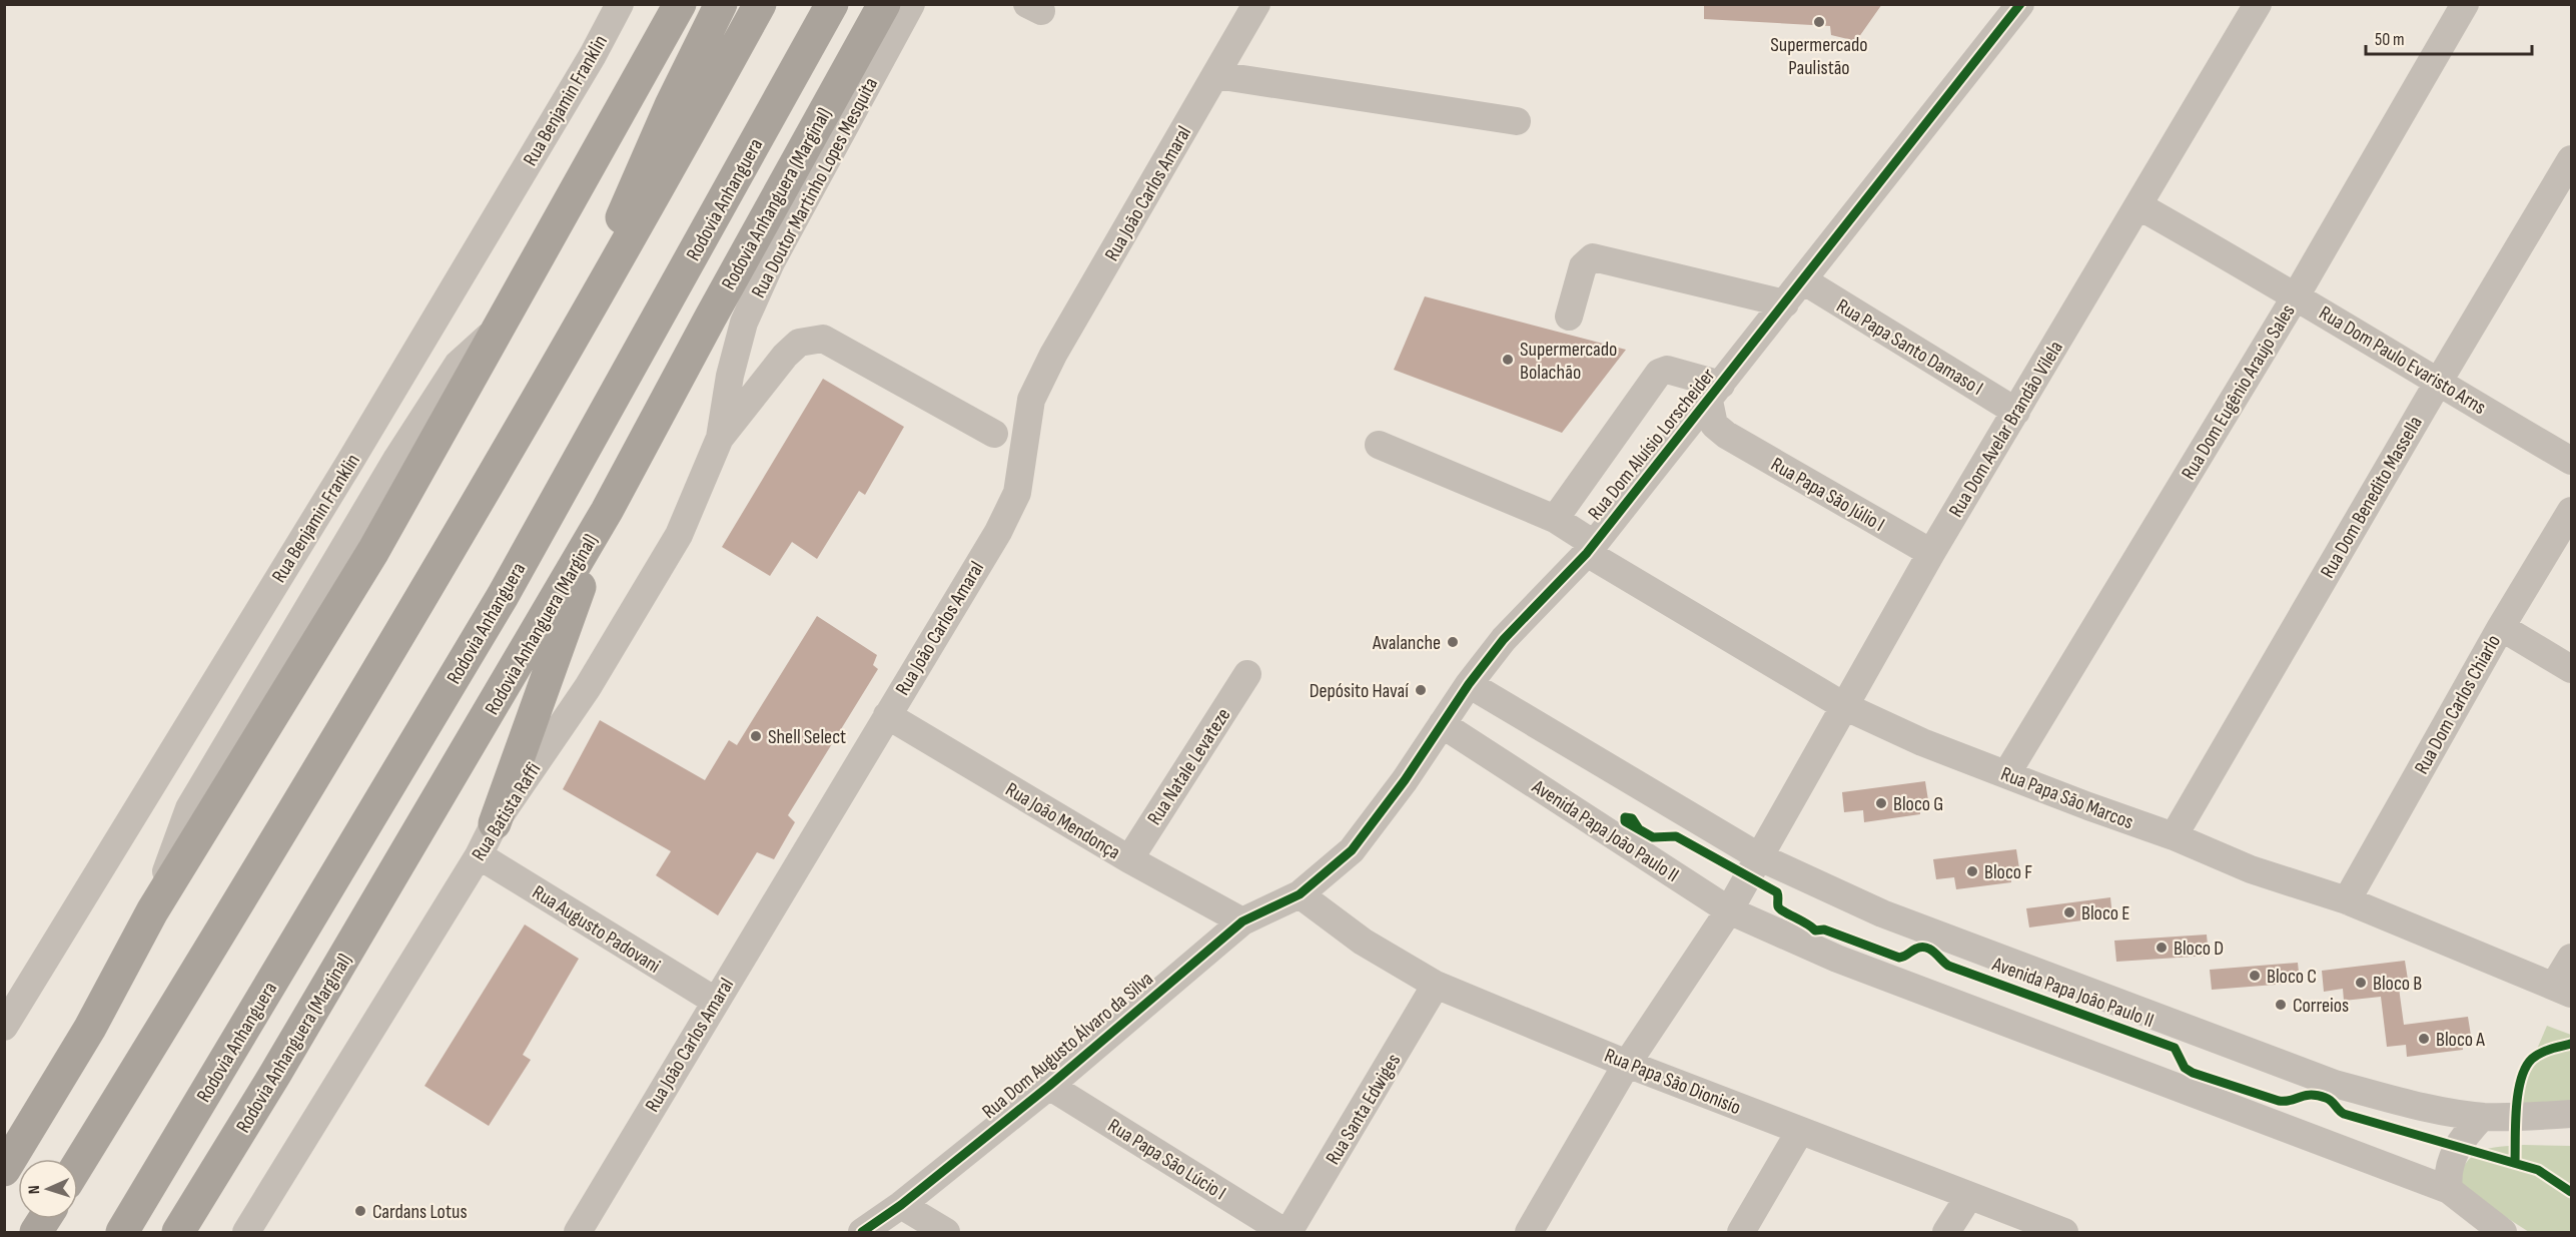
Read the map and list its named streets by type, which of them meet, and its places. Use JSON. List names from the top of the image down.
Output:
{
  "streets": {
    "highway": ["Rodovia Anhanguera (Marginal)", "Rodovia Anhanguera"],
    "street": [
      "Rua Benjamin Franklin",
      "Rua Doutor Martinho Lopes Mesquita",
      "Rua João Carlos Amaral",
      "Rua Papa Santo Damaso I",
      "Rua Dom Paulo Evaristo Arns",
      "Rua Dom Eugênio Araujo Sales",
      "Rua Dom Avelar Brandão Vilela",
      "Rua Dom Aluísio Lorscheider",
      "Rua Papa São Júlio I",
      "Rua Dom Benedito Massella",
      "Rua Dom Carlos Chiarlo",
      "Rua Natale Levateze",
      "Rua Papa São Marcos",
      "Rua Batista Raffi",
      "Rua João Mendonça",
      "Avenida Papa João Paulo II",
      "Rua Augusto Padovani",
      "Rua Dom Augusto Álvaro da Silva",
      "Rua Papa São Dionisío",
      "Rua Santa Edwiges",
      "Rua Papa São Lúcio I"
    ]
  },
  "crossings": [
    ["Rua Doutor Martinho Lopes Mesquita", "Rua Batista Raffi"],
    ["Rua João Carlos Amaral", "Rua João Mendonça"],
    ["Rua João Carlos Amaral", "Rua Augusto Padovani"],
    ["Rua Papa Santo Damaso I", "Rua Dom Avelar Brandão Vilela"],
    ["Rua Papa Santo Damaso I", "Rua Dom Aluísio Lorscheider"],
    ["Rua Dom Paulo Evaristo Arns", "Rua Dom Eugênio Araujo Sales"],
    ["Rua Dom Paulo Evaristo Arns", "Rua Dom Avelar Brandão Vilela"],
    ["Rua Dom Paulo Evaristo Arns", "Rua Dom Benedito Massella"],
    ["Rua Dom Eugênio Araujo Sales", "Rua Papa São Marcos"],
    ["Rua Dom Avelar Brandão Vilela", "Rua Papa São Júlio I"],
    ["Rua Dom Avelar Brandão Vilela", "Rua Papa São Marcos"],
    ["Rua Dom Avelar Brandão Vilela", "Avenida Papa João Paulo II"],
    ["Rua Dom Avelar Brandão Vilela", "Rua Papa São Dionisío"],
    ["Rua Dom Aluísio Lorscheider", "Rua Papa São Júlio I"],
    ["Rua Dom Aluísio Lorscheider", "Rua Papa São Marcos"],
    ["Rua Dom Aluísio Lorscheider", "Avenida Papa João Paulo II"],
    ["Rua Dom Aluísio Lorscheider", "Rua Dom Augusto Álvaro da Silva"],
    ["Rua Dom Aluísio Lorscheider", "Rua Papa São Dionisío"],
    ["Rua Dom Benedito Massella", "Rua Papa São Marcos"],
    ["Rua Dom Carlos Chiarlo", "Rua Papa São Marcos"],
    ["Rua Natale Levateze", "Rua João Mendonça"],
    ["Rua Batista Raffi", "Rua Augusto Padovani"],
    ["Rua João Mendonça", "Rua Dom Augusto Álvaro da Silva"],
    ["Rua Dom Augusto Álvaro da Silva", "Rua Papa São Dionisío"],
    ["Rua Dom Augusto Álvaro da Silva", "Rua Papa São Lúcio I"],
    ["Rua Papa São Dionisío", "Rua Santa Edwiges"],
    ["Rua Santa Edwiges", "Rua Papa São Lúcio I"]
  ],
  "places": [
    "Supermercado Paulistão",
    "Supermercado Bolachão",
    "Avalanche",
    "Depósito Havaí",
    "Shell Select",
    "Bloco G",
    "Bloco F",
    "Bloco E",
    "Bloco D",
    "Bloco C",
    "Bloco B",
    "Correios",
    "Bloco A",
    "Cardans Lotus"
  ],
  "scale_bar": "50 m",
  "north": "left"
}
